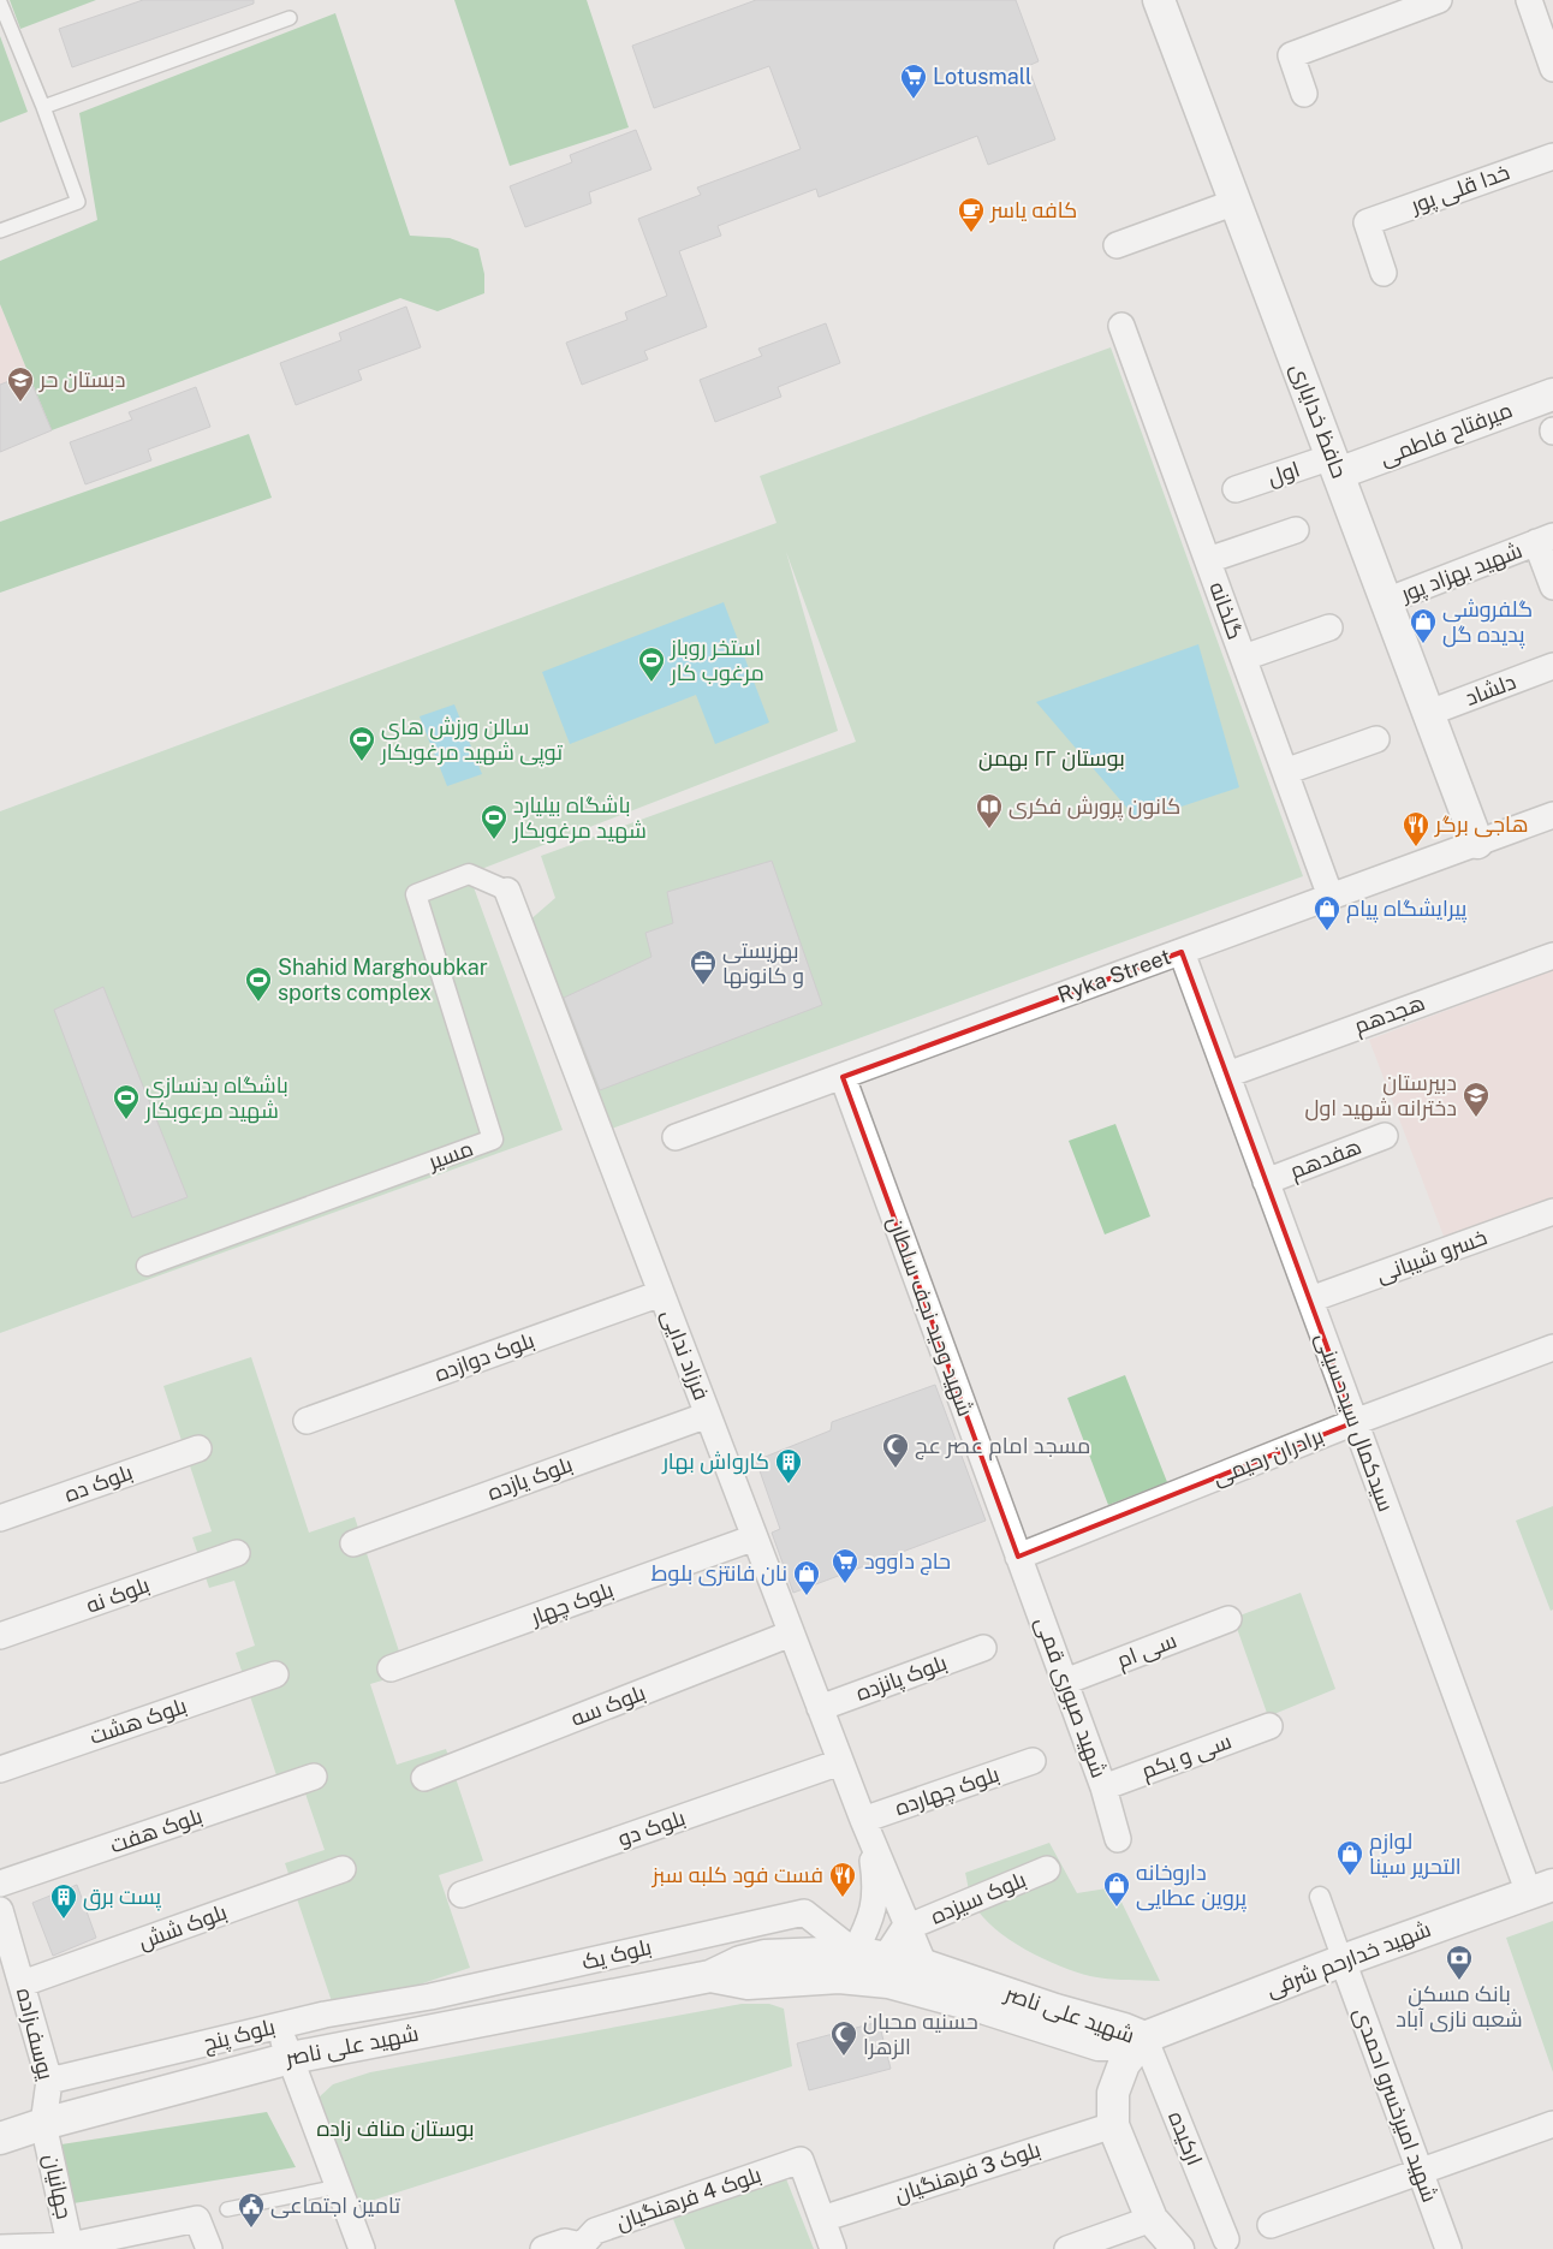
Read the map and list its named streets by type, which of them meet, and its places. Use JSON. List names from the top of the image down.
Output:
{
  "streets": {
    "street": [
      "خدا قلی پور",
      "حافظ خدایاری",
      "میرفتاح فاطمی",
      "اول",
      "شهید بهزاد پور",
      "گلخانه",
      "دلشاد",
      "Ryka Street",
      "هجدهم",
      "مسیر",
      "هفدهم",
      "خسرو شیبانی",
      "شهید وحید نجف سلطان",
      "فرزاد ندایی",
      "بلوک دوازده",
      "سیدکمال سیدحسینی",
      "برادران رحیمی",
      "بلوک یازده",
      "بلوک ده",
      "بلوک نه",
      "بلوک چهار",
      "سی ام",
      "بلوک پانزده",
      "شهید صبوری قمی",
      "بلوک سه",
      "بلوک هشت",
      "سی و یکم",
      "بلوک چهارده",
      "بلوک دو",
      "بلوک هفت",
      "بلوک سیزده",
      "بلوک شش",
      "بلوک یک",
      "شهید خدارحم شرفی",
      "شهید علی ناصر",
      "یوسف‌زاده",
      "بلوک پنج",
      "شهید امیرخسرو احمدی",
      "ارکیده",
      "بلوک 3 فرهنگیان",
      "جهانیان",
      "بلوک 4 فرهنگیان"
    ]
  },
  "crossings": [
    ["حافظ خدایاری", "میرفتاح فاطمی"],
    ["حافظ خدایاری", "اول"],
    ["حافظ خدایاری", "شهید بهزاد پور"],
    ["حافظ خدایاری", "دلشاد"],
    ["حافظ خدایاری", "Ryka Street"],
    ["میرفتاح فاطمی", "اول"],
    ["گلخانه", "Ryka Street"],
    ["Ryka Street", "شهید وحید نجف سلطان"],
    ["Ryka Street", "سیدکمال سیدحسینی"],
    ["هجدهم", "سیدکمال سیدحسینی"],
    ["مسیر", "فرزاد ندایی"],
    ["هفدهم", "سیدکمال سیدحسینی"],
    ["خسرو شیبانی", "سیدکمال سیدحسینی"],
    ["شهید وحید نجف سلطان", "برادران رحیمی"],
    ["شهید وحید نجف سلطان", "شهید صبوری قمی"],
    ["فرزاد ندایی", "بلوک دوازده"],
    ["فرزاد ندایی", "بلوک یازده"],
    ["فرزاد ندایی", "بلوک چهار"],
    ["فرزاد ندایی", "بلوک پانزده"],
    ["فرزاد ندایی", "بلوک سه"],
    ["فرزاد ندایی", "بلوک چهارده"],
    ["فرزاد ندایی", "بلوک دو"],
    ["سیدکمال سیدحسینی", "برادران رحیمی"],
    ["سیدکمال سیدحسینی", "شهید خدارحم شرفی"],
    ["برادران رحیمی", "شهید صبوری قمی"],
    ["سی ام", "شهید صبوری قمی"],
    ["شهید صبوری قمی", "سی و یکم"],
    ["بلوک شش", "یوسف‌زاده"],
    ["بلوک یک", "شهید علی ناصر"],
    ["بلوک یک", "بلوک پنج"],
    ["شهید خدارحم شرفی", "شهید علی ناصر"],
    ["شهید خدارحم شرفی", "شهید امیرخسرو احمدی"],
    ["شهید خدارحم شرفی", "ارکیده"],
    ["شهید علی ناصر", "یوسف‌زاده"],
    ["شهید علی ناصر", "ارکیده"],
    ["شهید علی ناصر", "جهانیان"],
    ["یوسف‌زاده", "بلوک پنج"],
    ["یوسف‌زاده", "جهانیان"],
    ["بلوک 3 فرهنگیان", "بلوک 4 فرهنگیان"]
  ],
  "parks": ["بوستان ۲۲ بهمن", "بوستان مناف زاده"],
  "places": {
    "supermarket": ["Lotusmall", "حاج داوود"],
    "cafe": ["کافه یاسر"],
    "school or university": ["دبستان حر", "دبيرستان دخترانه شهید اول"],
    "shop": [
      "گلفروشی پدیده گل",
      "پیرایشگاه پیام",
      "نان فانتزی بلوط",
      "لوازم التحریر سینا",
      "داروخانه پروین عطایی"
    ],
    "sports": [
      "استخر روباز مرغوب کار",
      "سالن ورزش های توپی شهید مرغوبکار",
      "باشگاه بیلیارد شهید مرغوبکار",
      "Shahid Marghoubkar sports complex",
      "باشگاه بدنسازی شهید مرعوبکار"
    ],
    "library": ["کانون پرورش فکری"],
    "restaurant": ["هاجی برگر", "فست فود کلبه سبز"],
    "office": ["بهزیستی و کانونها"],
    "mosque": ["مسجد امام عصر عج", "حسنیه محبان الزهرا"],
    "building": ["کارواش بهار", "پست برق"],
    "bank": ["بانک مسکن شعبه نازی آباد"],
    "public building": ["تامین اجتماعی"]
  }
}
